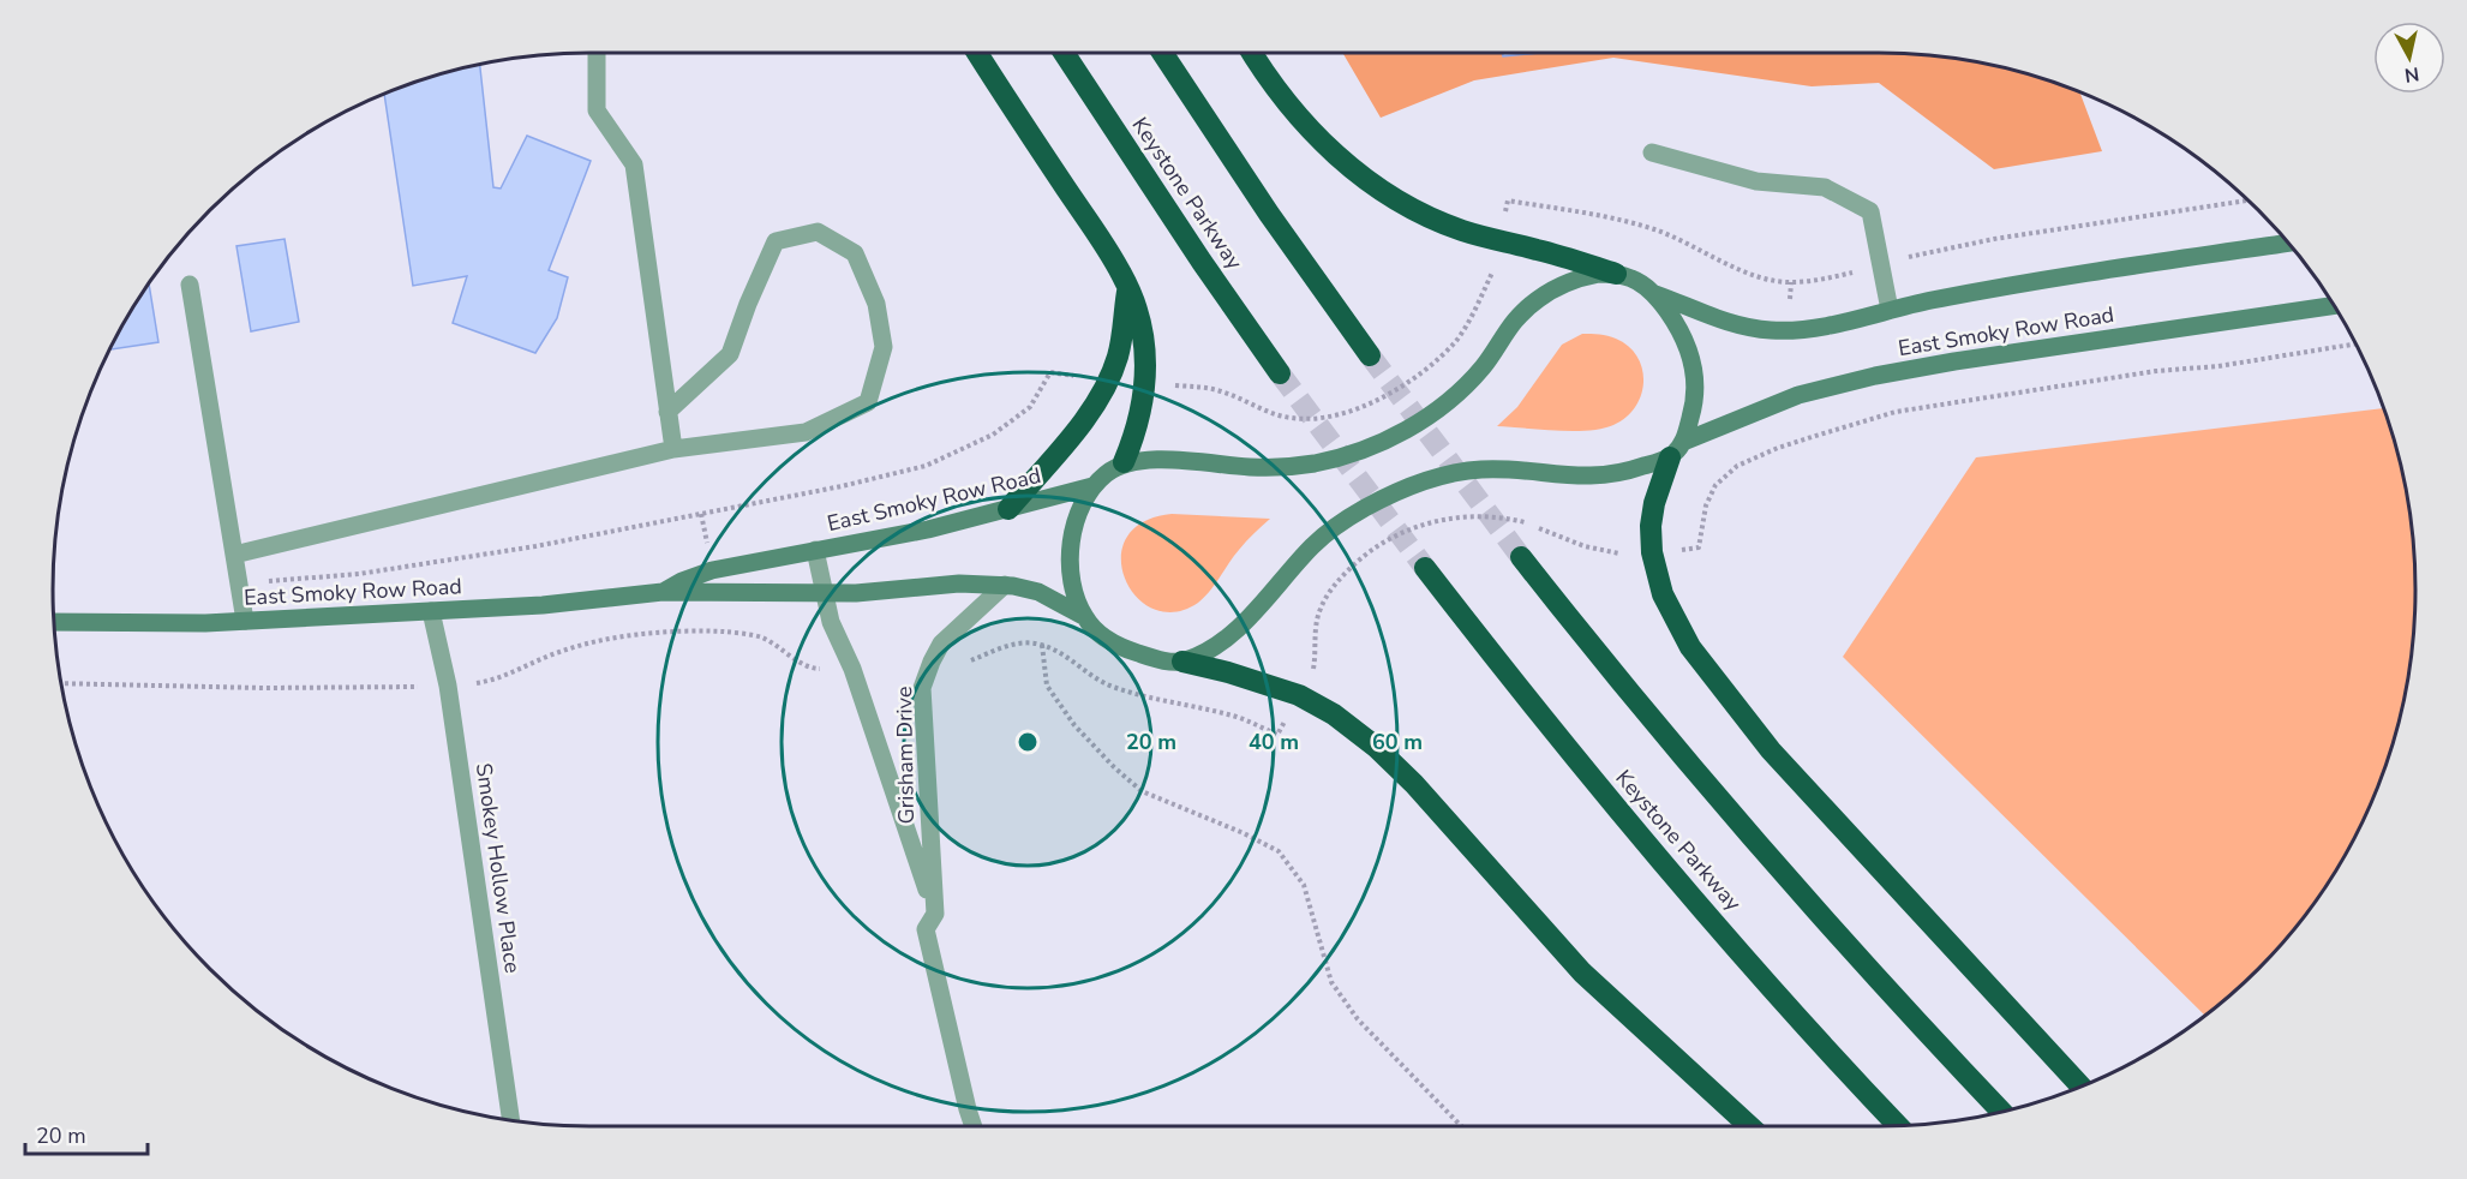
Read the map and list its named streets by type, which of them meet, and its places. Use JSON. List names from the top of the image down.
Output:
{
  "streets": {
    "highway": ["Keystone Parkway"],
    "street": ["East Smoky Row Road", "Grisham Drive", "Smokey Hollow Place"]
  },
  "crossings": [
    ["East Smoky Row Road", "Grisham Drive"],
    ["East Smoky Row Road", "Smokey Hollow Place"]
  ],
  "scale_bar": "20 m",
  "north": "bottom",
  "rings": ["20 m", "40 m", "60 m"]
}
